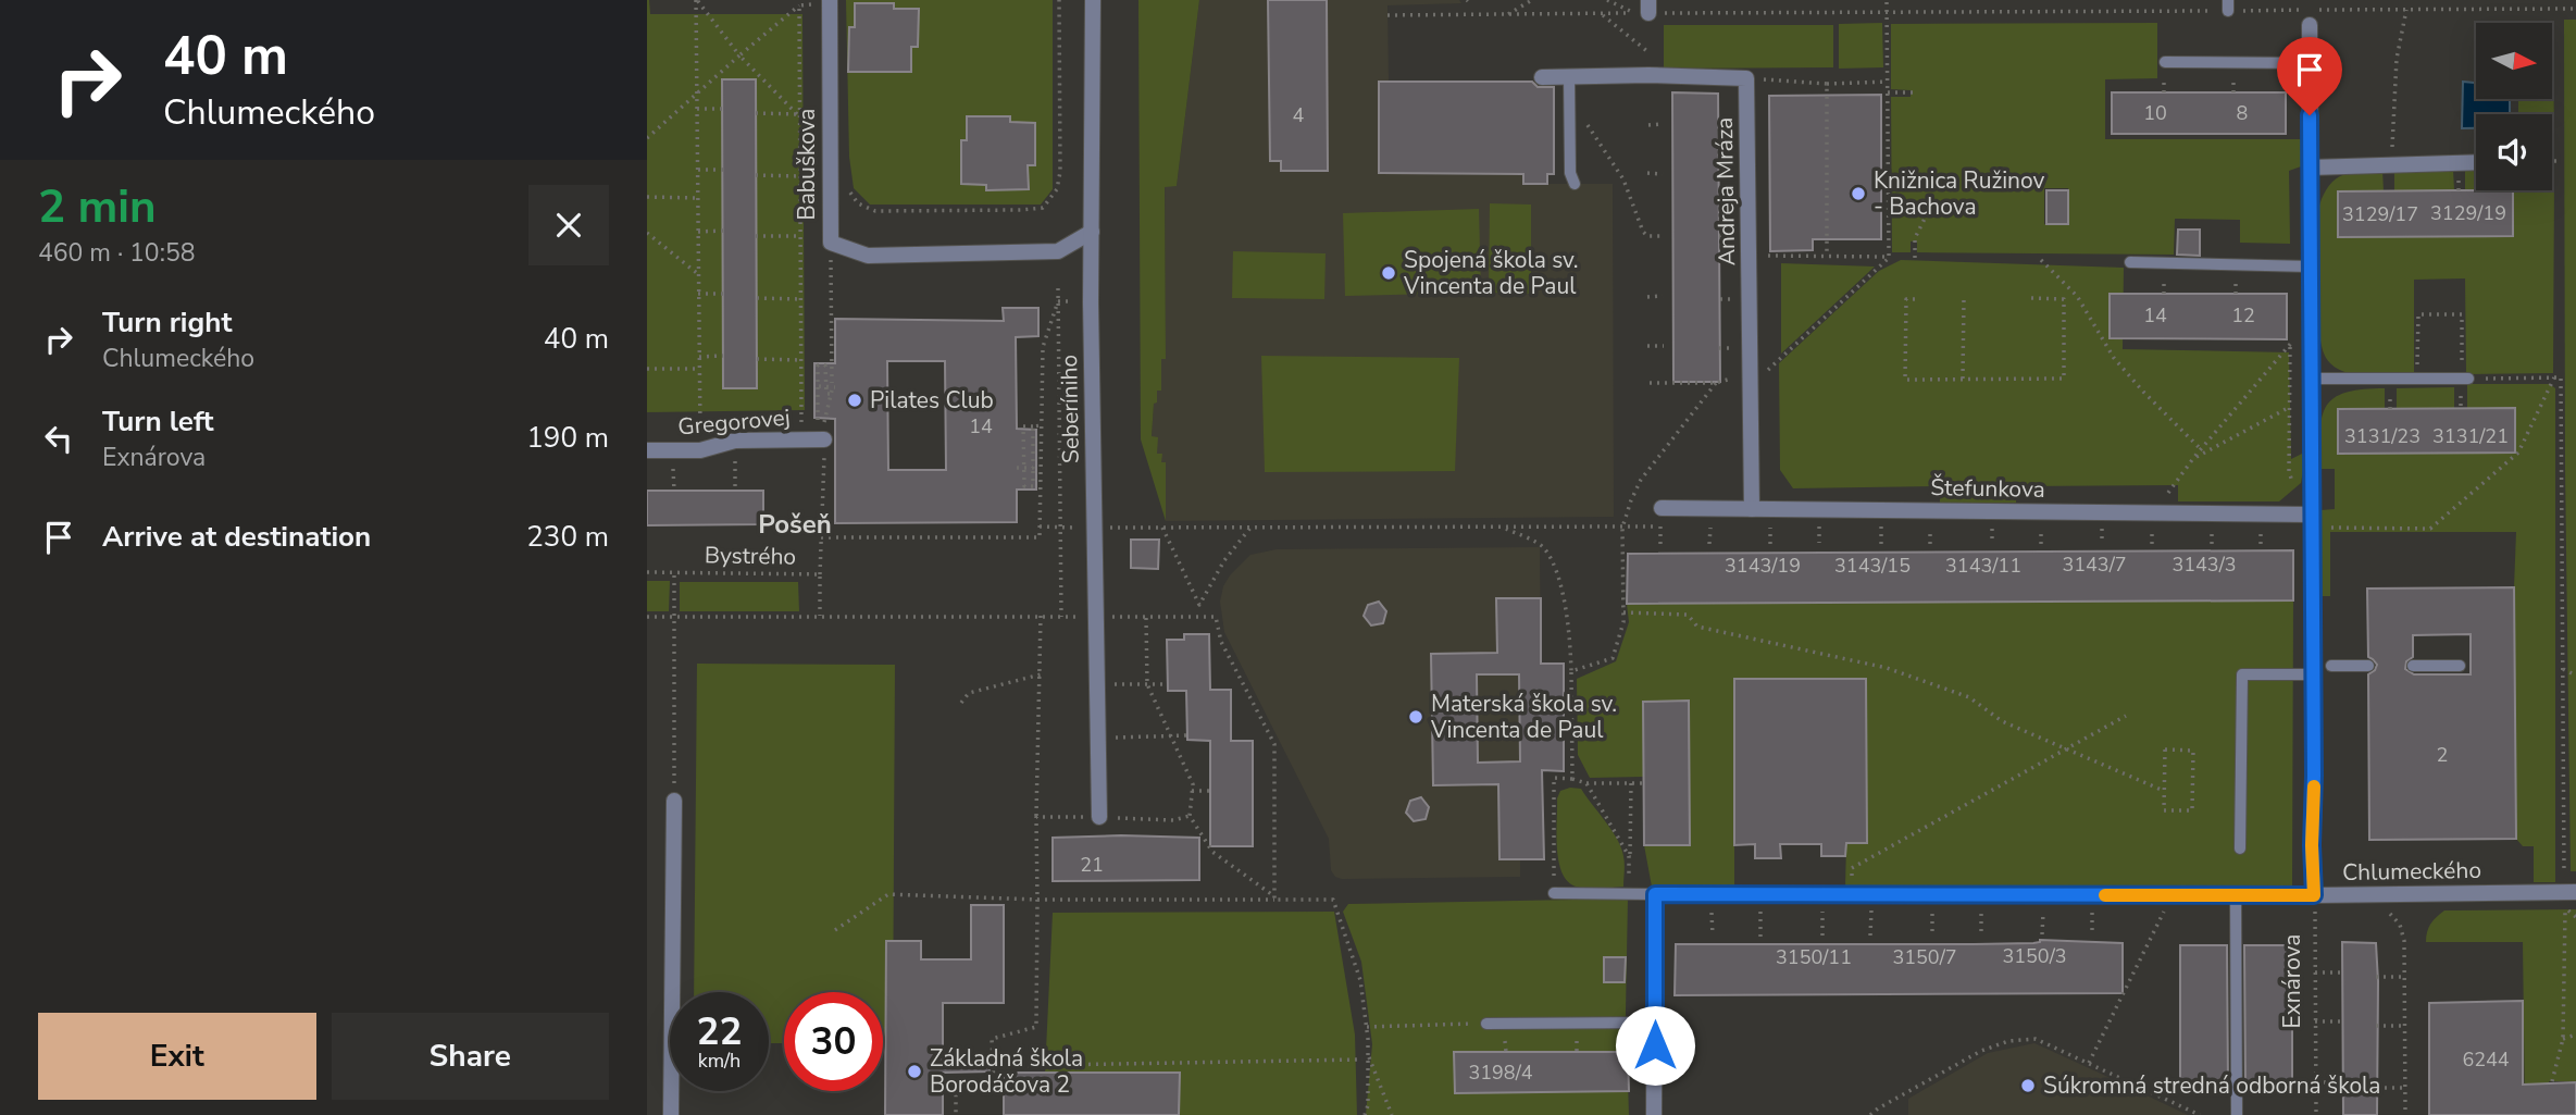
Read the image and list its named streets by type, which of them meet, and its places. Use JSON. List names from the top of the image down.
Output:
{
  "streets": {
    "street": [
      "Babuškova",
      "Andreja Mráza",
      "Seberíniho",
      "Gregorovej",
      "Štefunkova",
      "Chlumeckého"
    ],
    "path": ["Bystrého", "Exnárova"]
  },
  "crossings": [
    ["Babuškova", "Seberíniho"],
    ["Andreja Mráza", "Štefunkova"],
    ["Chlumeckého", "Exnárova"]
  ],
  "districts": ["Pošeň"],
  "places": [
    "Knižnica Ružinov - Bachova",
    "Spojená škola sv. Vincenta de Paul",
    "Pilates Club",
    "Materská škola sv. Vincenta de Paul",
    "Základná škola Borodáčova 2",
    "Súkromná stredná odborná škola"
  ],
  "house_numbers": [
    "10",
    "8",
    "4",
    "3129/19",
    "3129/17",
    "14",
    "12",
    "14",
    "3131/23",
    "3131/21",
    "3143/7",
    "3143/3",
    "3143/19",
    "3143/15",
    "3143/11",
    "2",
    "21",
    "3150/3",
    "3150/11",
    "3150/7",
    "6244",
    "3198/4"
  ],
  "north": "right",
  "page": {
    "turn": ["40 m", "Chlumeckého"],
    "heading": ["2 min", "460 m · 10:58"],
    "list": [
      {
        "name": "Turn right",
        "note": "Chlumeckého",
        "value": "40 m"
      },
      {
        "name": "Turn left",
        "note": "Exnárova",
        "value": "190 m"
      },
      {
        "name": "Arrive at destination",
        "value": "230 m"
      }
    ],
    "speed": "22 km/h",
    "limit": "30",
    "buttons": ["Exit", "Share"]
  }
}
